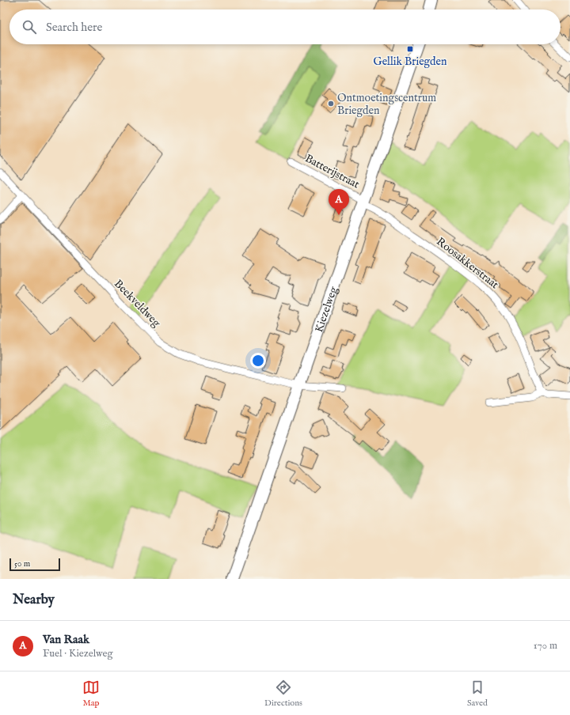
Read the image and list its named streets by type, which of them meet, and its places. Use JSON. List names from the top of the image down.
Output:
{
  "streets": {
    "main road": ["Kiezelweg"],
    "street": ["Batterijstraat", "Roosakkerstraat", "Beekveldweg"]
  },
  "crossings": [
    ["Batterijstraat", "Roosakkerstraat"],
    ["Batterijstraat", "Kiezelweg"],
    ["Roosakkerstraat", "Kiezelweg"],
    ["Beekveldweg", "Kiezelweg"]
  ],
  "places": {
    "transit": ["Gellik Briegden"],
    "other": ["Ontmoetingscentrum Briegden"]
  },
  "scale_bar": "50 m",
  "page": {
    "search": "Search here",
    "pins": "A",
    "scale": "50 m",
    "heading": "Nearby",
    "list": [
      {
        "mark": "A",
        "name": "Van Raak",
        "note": "Fuel · Kiezelweg",
        "value": "170 m"
      }
    ],
    "nav": ["Map", "Directions", "Saved"]
  }
}
